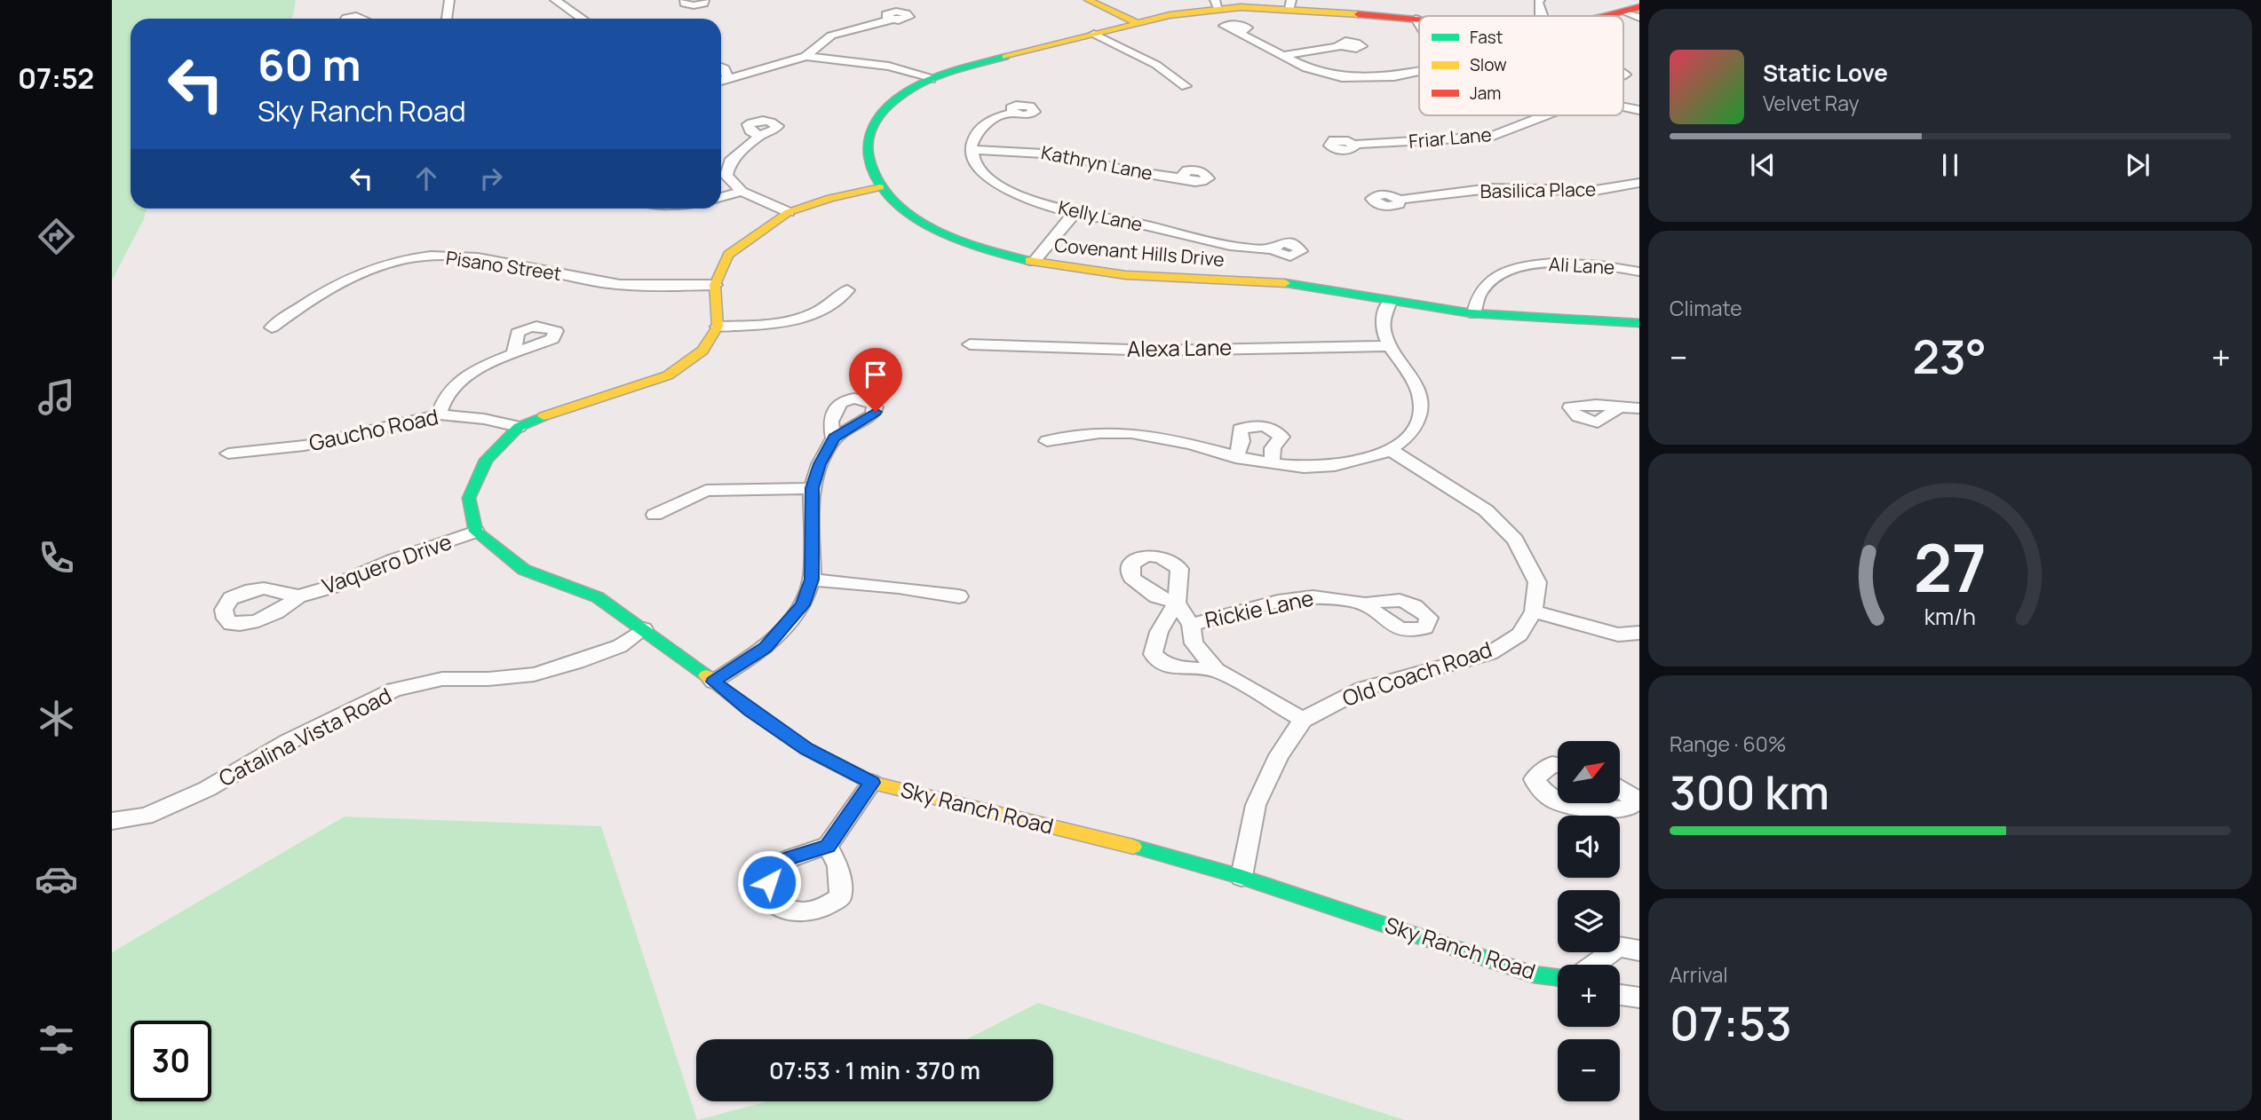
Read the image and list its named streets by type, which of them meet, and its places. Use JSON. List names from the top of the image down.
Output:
{
  "streets": {
    "street": [
      "Friar Lane",
      "Kathryn Lane",
      "Basilica Place",
      "Kelly Lane",
      "Covenant Hills Drive",
      "Pisano Street",
      "Ali Lane",
      "Alexa Lane",
      "Gaucho Road",
      "Vaquero Drive",
      "Rickie Lane",
      "Old Coach Road",
      "Catalina Vista Road",
      "Sky Ranch Road"
    ]
  },
  "crossings": [
    ["Kathryn Lane", "Kelly Lane"],
    ["Covenant Hills Drive", "Ali Lane"],
    ["Vaquero Drive", "Sky Ranch Road"],
    ["Old Coach Road", "Sky Ranch Road"],
    ["Catalina Vista Road", "Sky Ranch Road"]
  ],
  "legend": ["Fast", "Slow", "Jam"],
  "north": "top right",
  "page": {
    "tabs": "07:52",
    "turn": ["60 m", "Sky Ranch Road"],
    "song": ["Static Love", "Velvet Ray"],
    "tile": [
      "Climate",
      ["Range · 60%", "300 km"],
      ["Arrival", "07:53"]
    ],
    "heat": ["−", "23°", "+"],
    "map_buttons": ["+", "−"],
    "limit": "30",
    "trip": "07:53 · 1 min · 370 m",
    "gauge": ["27", "km/h"]
  }
}
